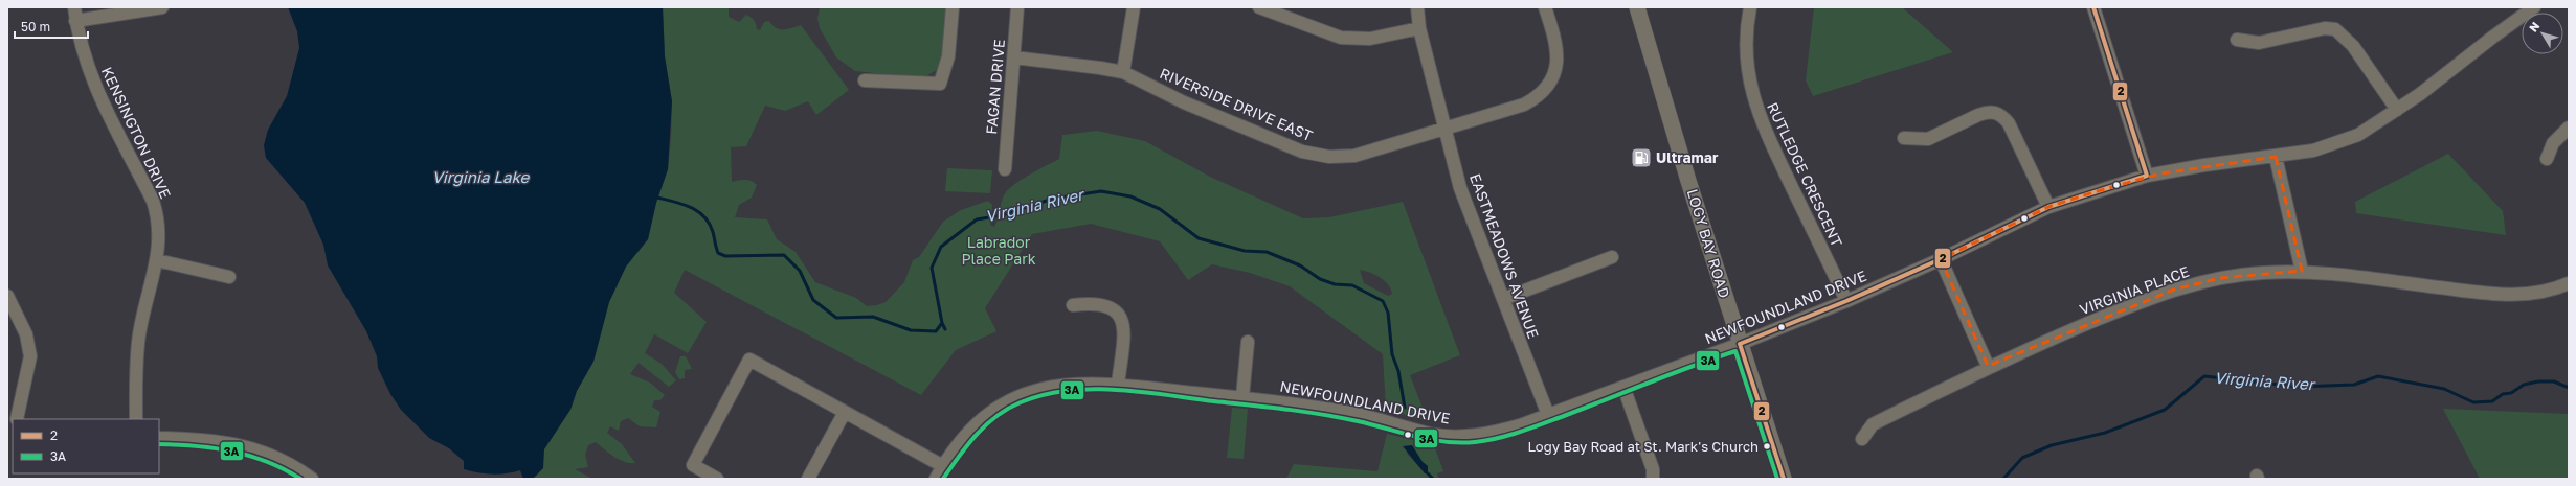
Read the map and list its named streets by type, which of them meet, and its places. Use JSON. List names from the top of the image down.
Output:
{
  "streets": {
    "main road": ["LOGY BAY ROAD"],
    "street": [
      "FAGAN DRIVE",
      "RIVERSIDE DRIVE EAST",
      "KENSINGTON DRIVE",
      "RUTLEDGE CRESCENT",
      "EASTMEADOWS AVENUE",
      "VIRGINIA PLACE",
      "NEWFOUNDLAND DRIVE"
    ]
  },
  "crossings": [
    ["FAGAN DRIVE", "RIVERSIDE DRIVE EAST"],
    ["RIVERSIDE DRIVE EAST", "EASTMEADOWS AVENUE"],
    ["RUTLEDGE CRESCENT", "NEWFOUNDLAND DRIVE"],
    ["LOGY BAY ROAD", "NEWFOUNDLAND DRIVE"],
    ["EASTMEADOWS AVENUE", "NEWFOUNDLAND DRIVE"]
  ],
  "water": ["Virginia Lake", "Virginia River"],
  "parks": ["Labrador Place Park"],
  "places": {
    "fuel station": ["Ultramar"],
    "other": ["Logy Bay Road at St. Mark's Church"]
  },
  "lines": ["transit line 2", "transit line 3A"],
  "legend": ["2", "3A"],
  "scale_bar": "50 m",
  "north": "top left"
}
